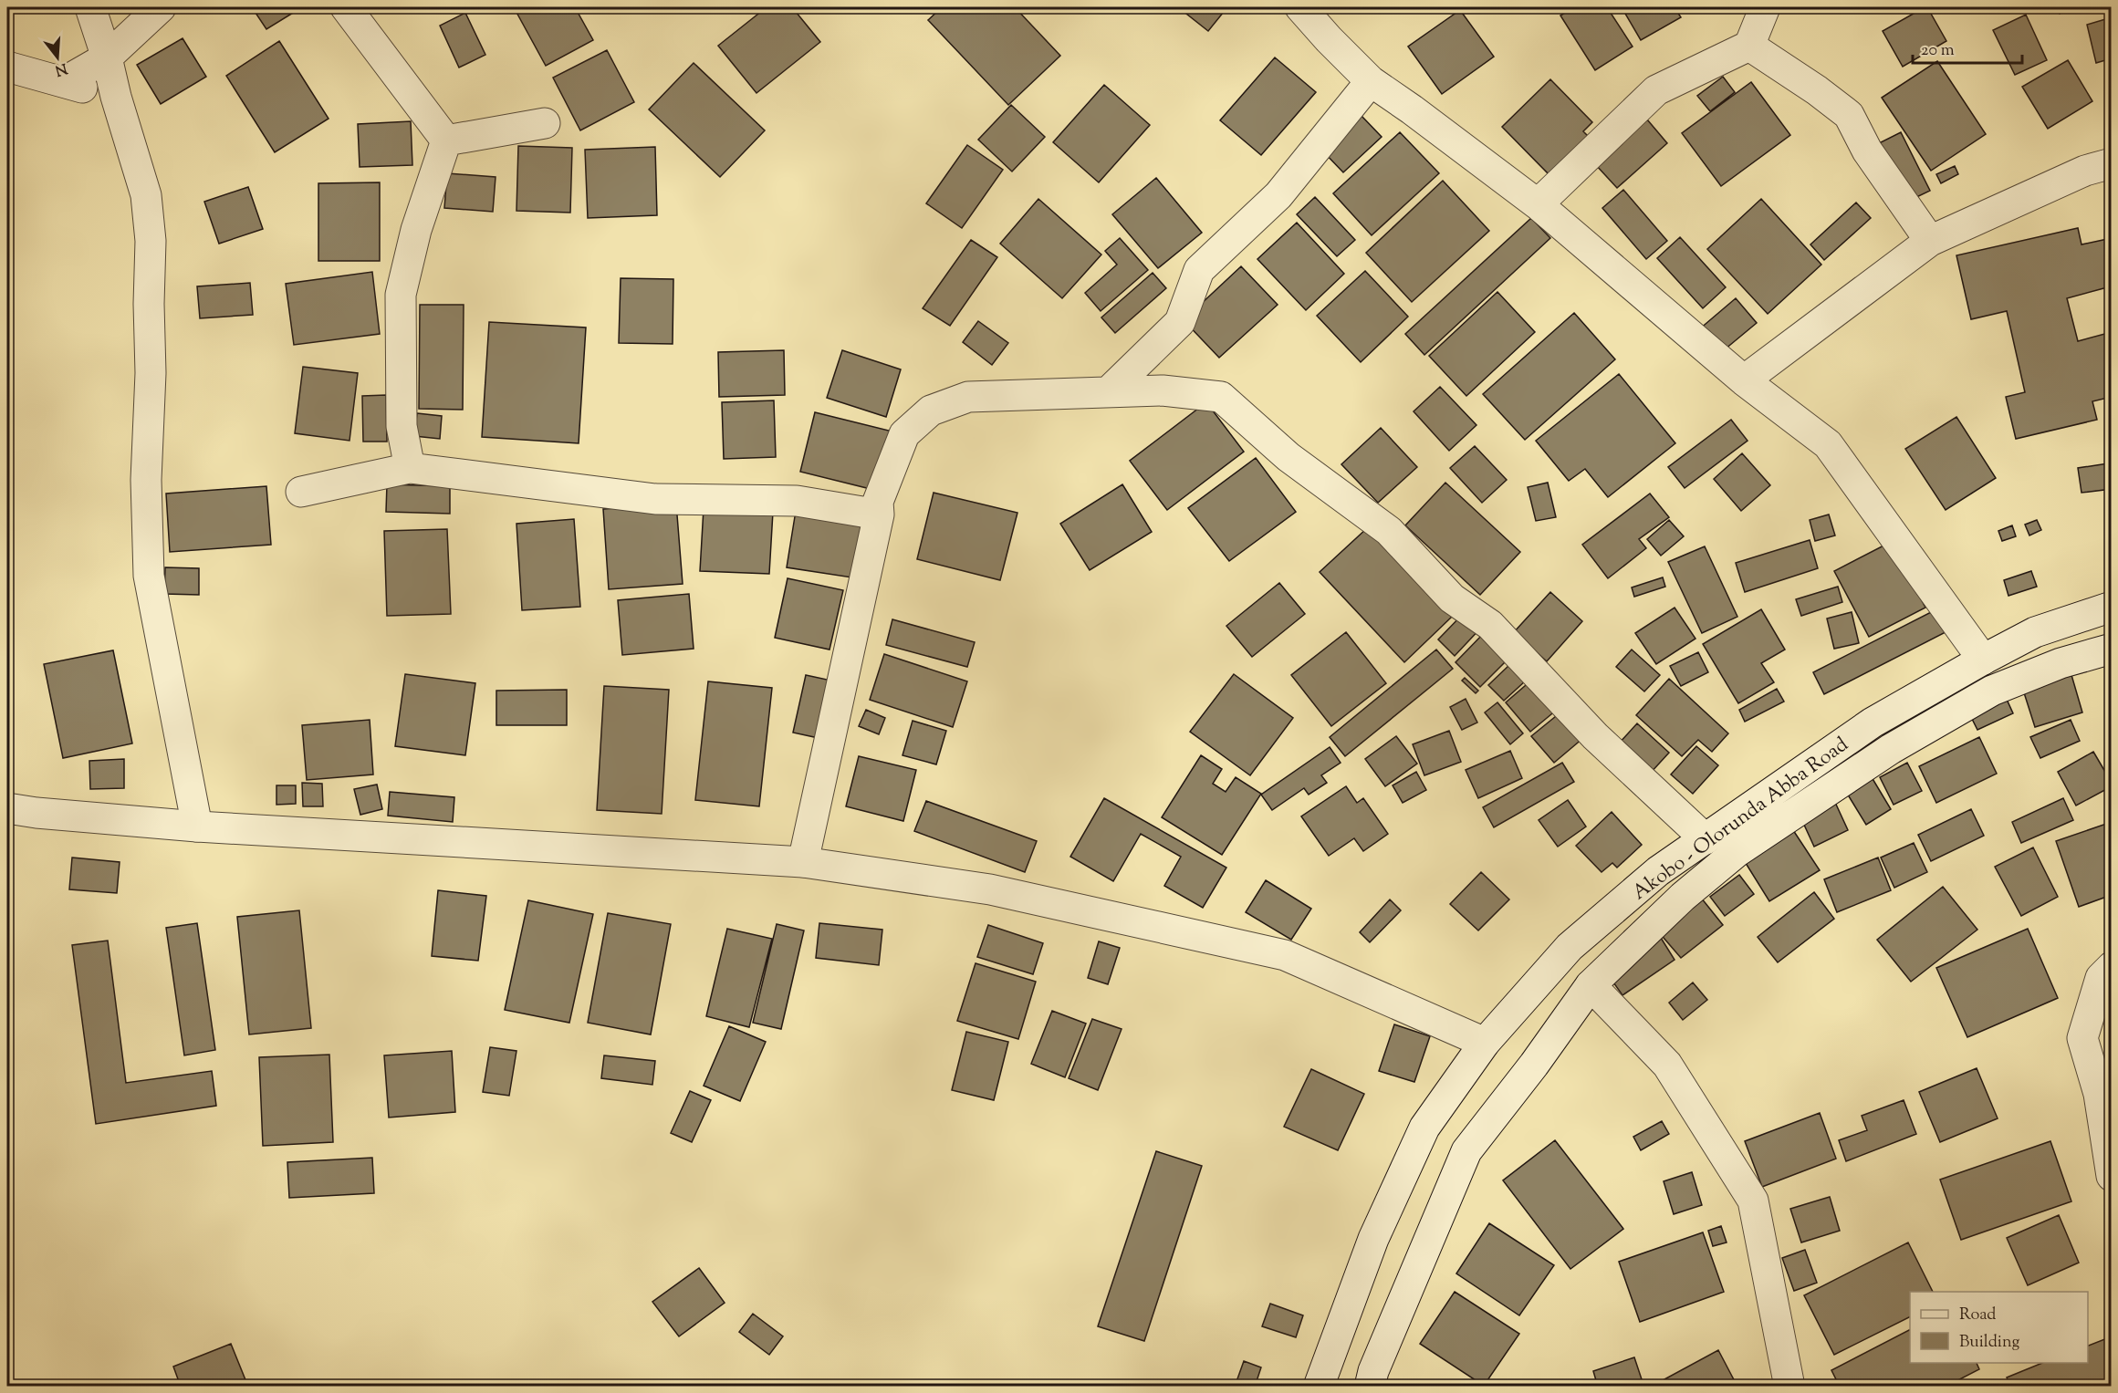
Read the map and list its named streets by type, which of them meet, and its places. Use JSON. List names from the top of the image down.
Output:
{
  "streets": {
    "street": ["Akobo - Olorunda Abba Road"]
  },
  "legend": ["Road", "Building"],
  "scale_bar": "20 m",
  "north": "bottom"
}
